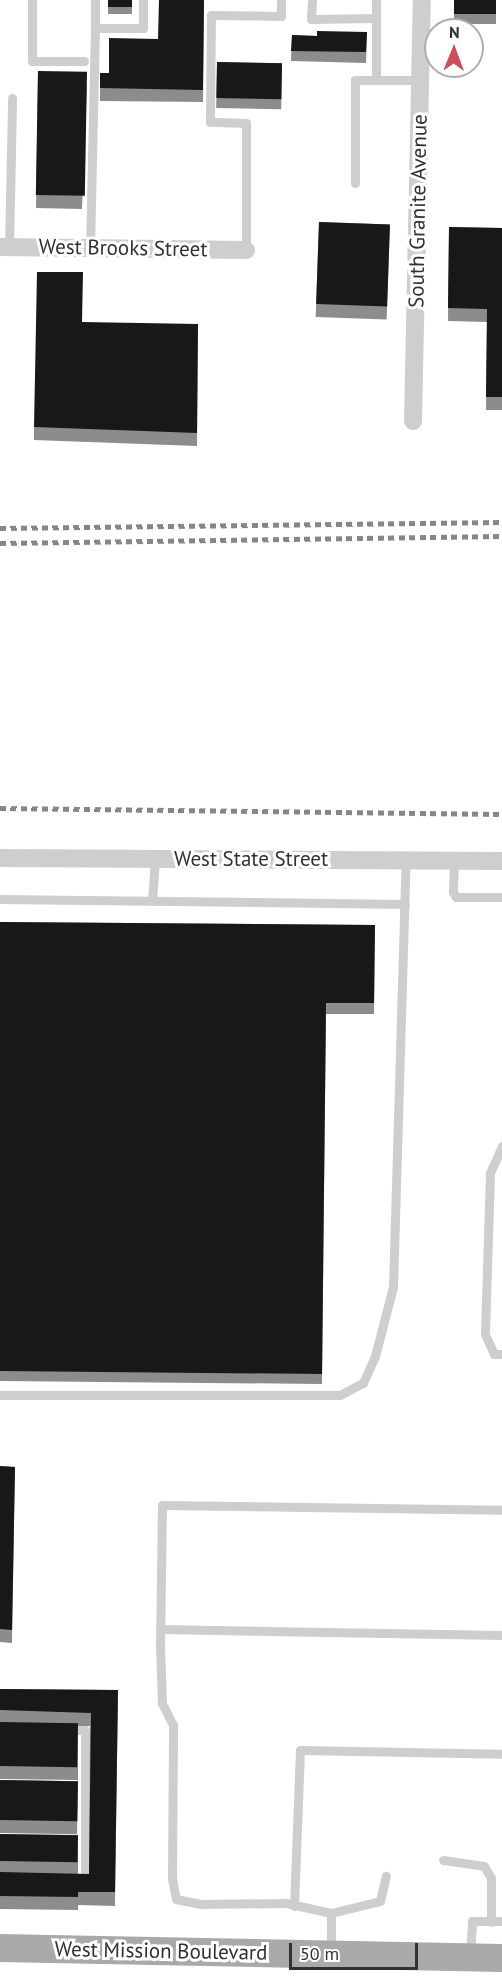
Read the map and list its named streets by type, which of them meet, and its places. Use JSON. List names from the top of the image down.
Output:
{
  "streets": {
    "main road": ["West Mission Boulevard"],
    "street": ["South Granite Avenue", "West Brooks Street", "West State Street"]
  },
  "scale_bar": "50 m",
  "north": "top"
}
